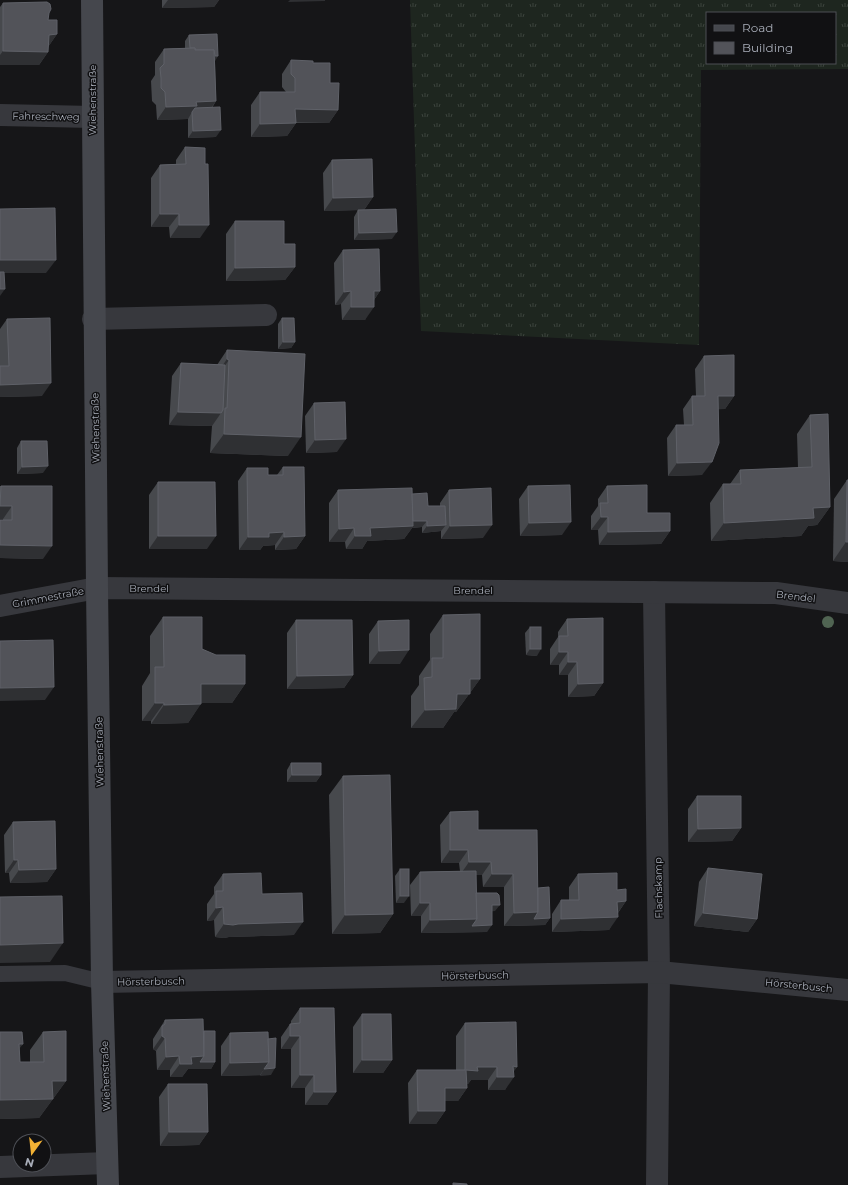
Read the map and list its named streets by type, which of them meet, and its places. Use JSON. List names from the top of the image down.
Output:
{
  "streets": {
    "street": [
      "Wiehenstraße",
      "Fahreschweg",
      "Brendel",
      "Grimmestraße",
      "Flachskamp",
      "Hörsterbusch"
    ]
  },
  "crossings": [
    ["Wiehenstraße", "Fahreschweg"],
    ["Wiehenstraße", "Brendel"],
    ["Wiehenstraße", "Grimmestraße"],
    ["Wiehenstraße", "Hörsterbusch"],
    ["Brendel", "Grimmestraße"],
    ["Brendel", "Flachskamp"],
    ["Flachskamp", "Hörsterbusch"]
  ],
  "legend": ["Road", "Building"],
  "north": "bottom"
}
